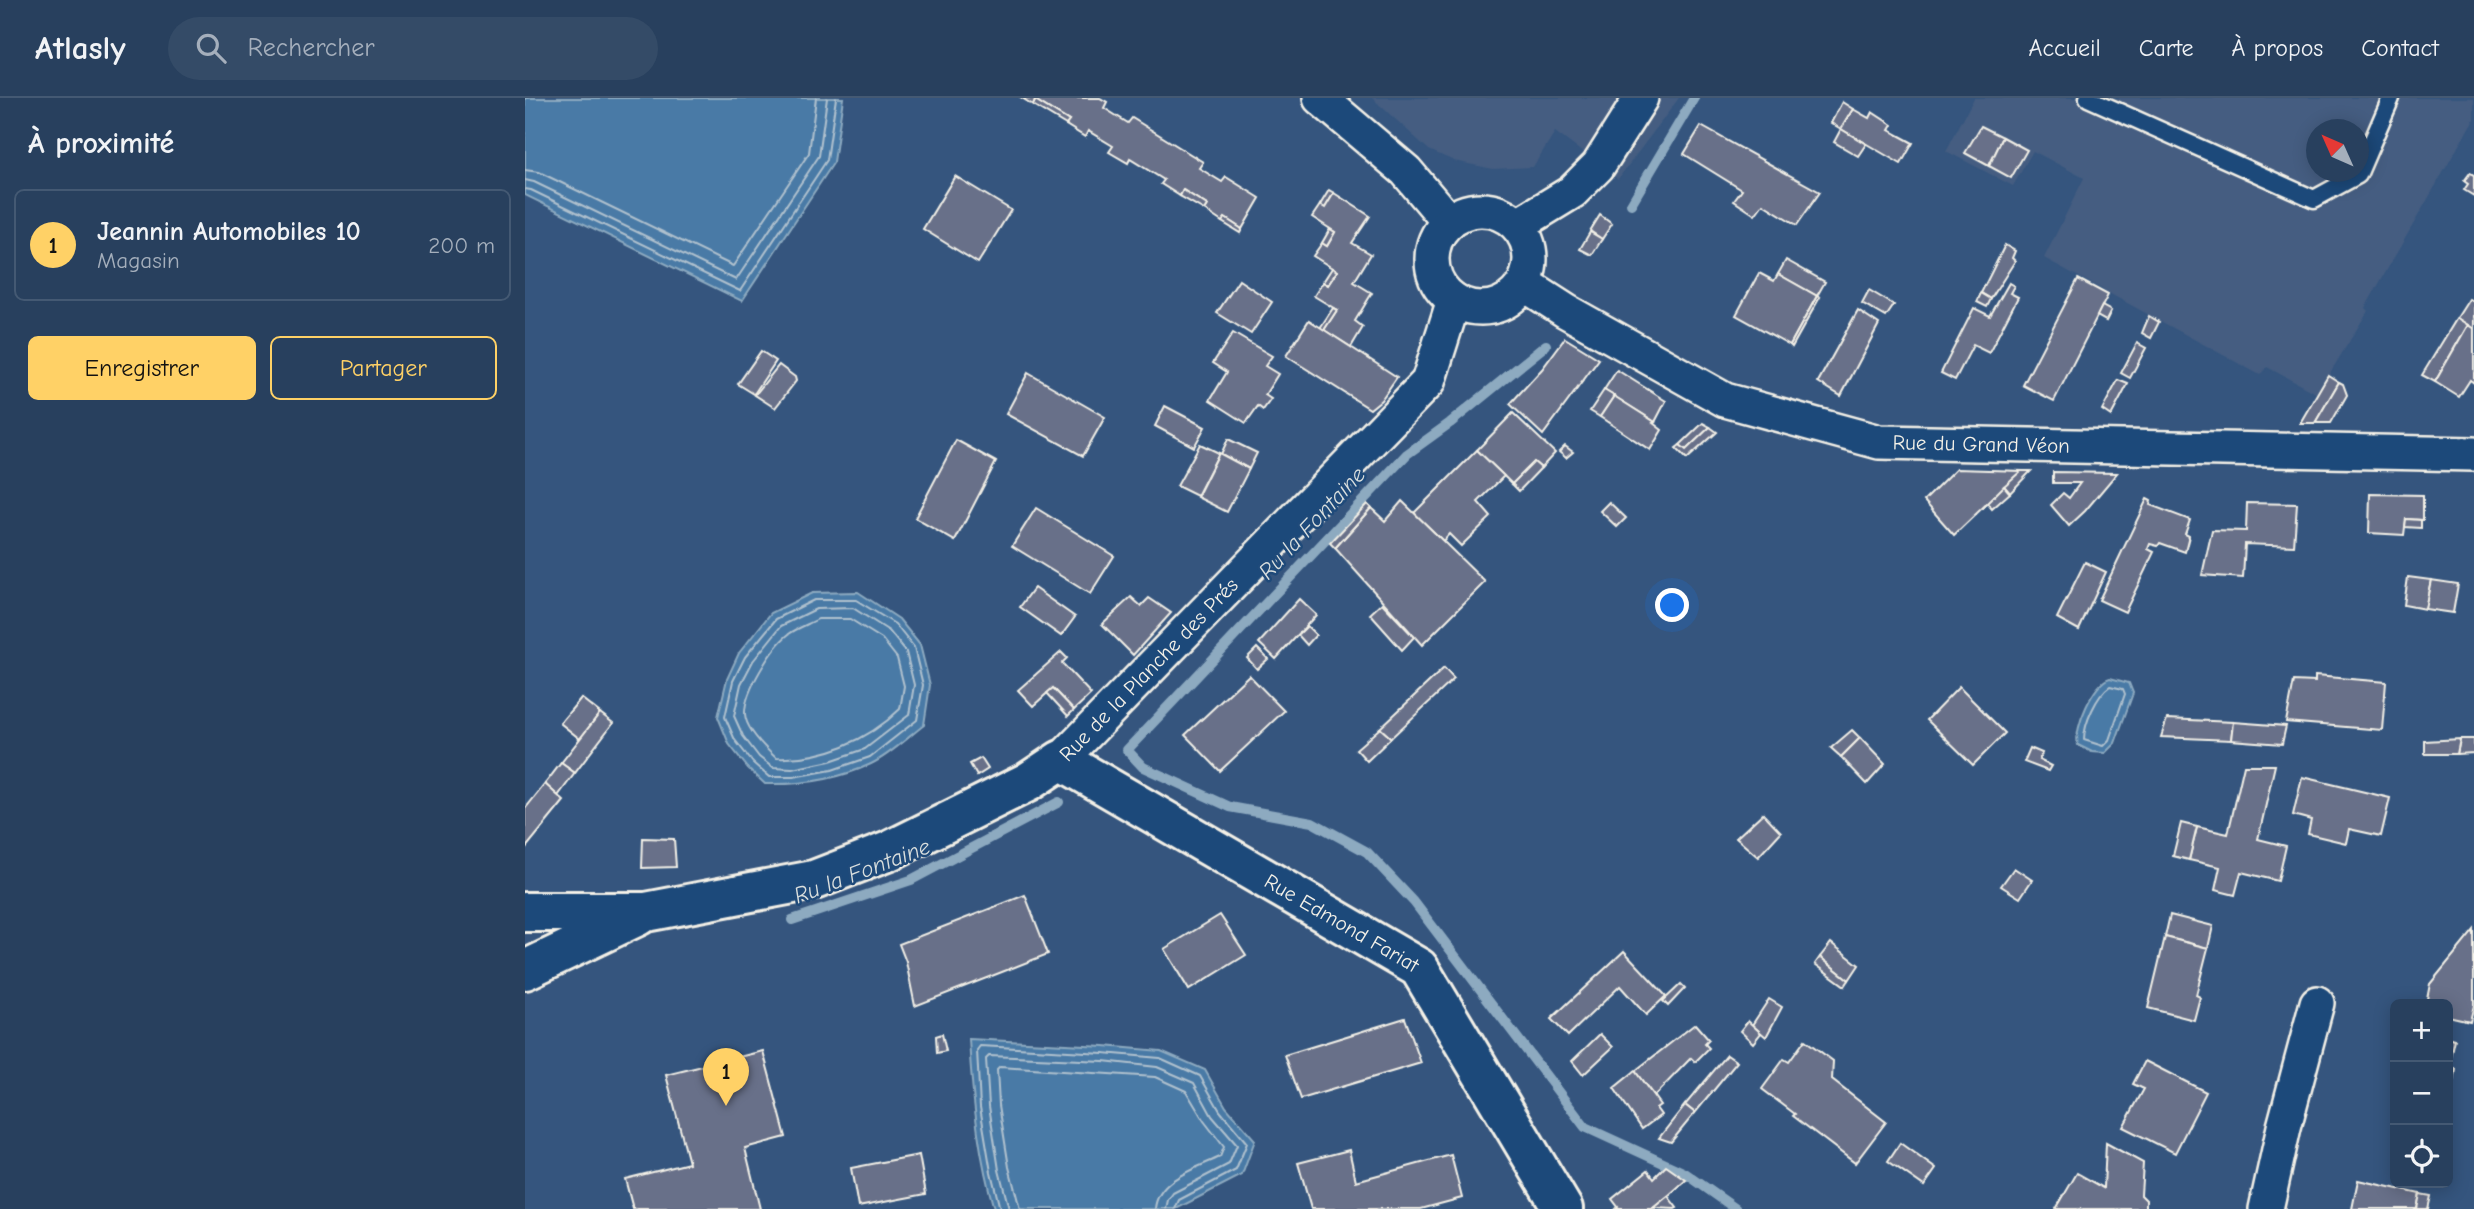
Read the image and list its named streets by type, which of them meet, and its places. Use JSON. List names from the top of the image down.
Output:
{
  "streets": {
    "street": ["Rue du Grand Véon", "Rue de la Planche des Prés", "Rue Edmond Fariat"]
  },
  "crossings": [
    ["Rue du Grand Véon", "Rue de la Planche des Prés"],
    ["Rue de la Planche des Prés", "Rue Edmond Fariat"]
  ],
  "water": ["Ru la Fontaine"],
  "north": "top left",
  "page": {
    "header": "Atlasly",
    "search": "Rechercher",
    "nav": [
      "Accueil",
      "Carte",
      "À propos",
      "Contact"
    ],
    "heading": "À proximité",
    "list": [
      {
        "mark": "1",
        "name": "Jeannin Automobiles 10",
        "note": "Magasin",
        "value": "200 m"
      }
    ],
    "buttons": ["Enregistrer", "Partager"],
    "map_buttons": ["+", "−"],
    "pins": "1"
  }
}
